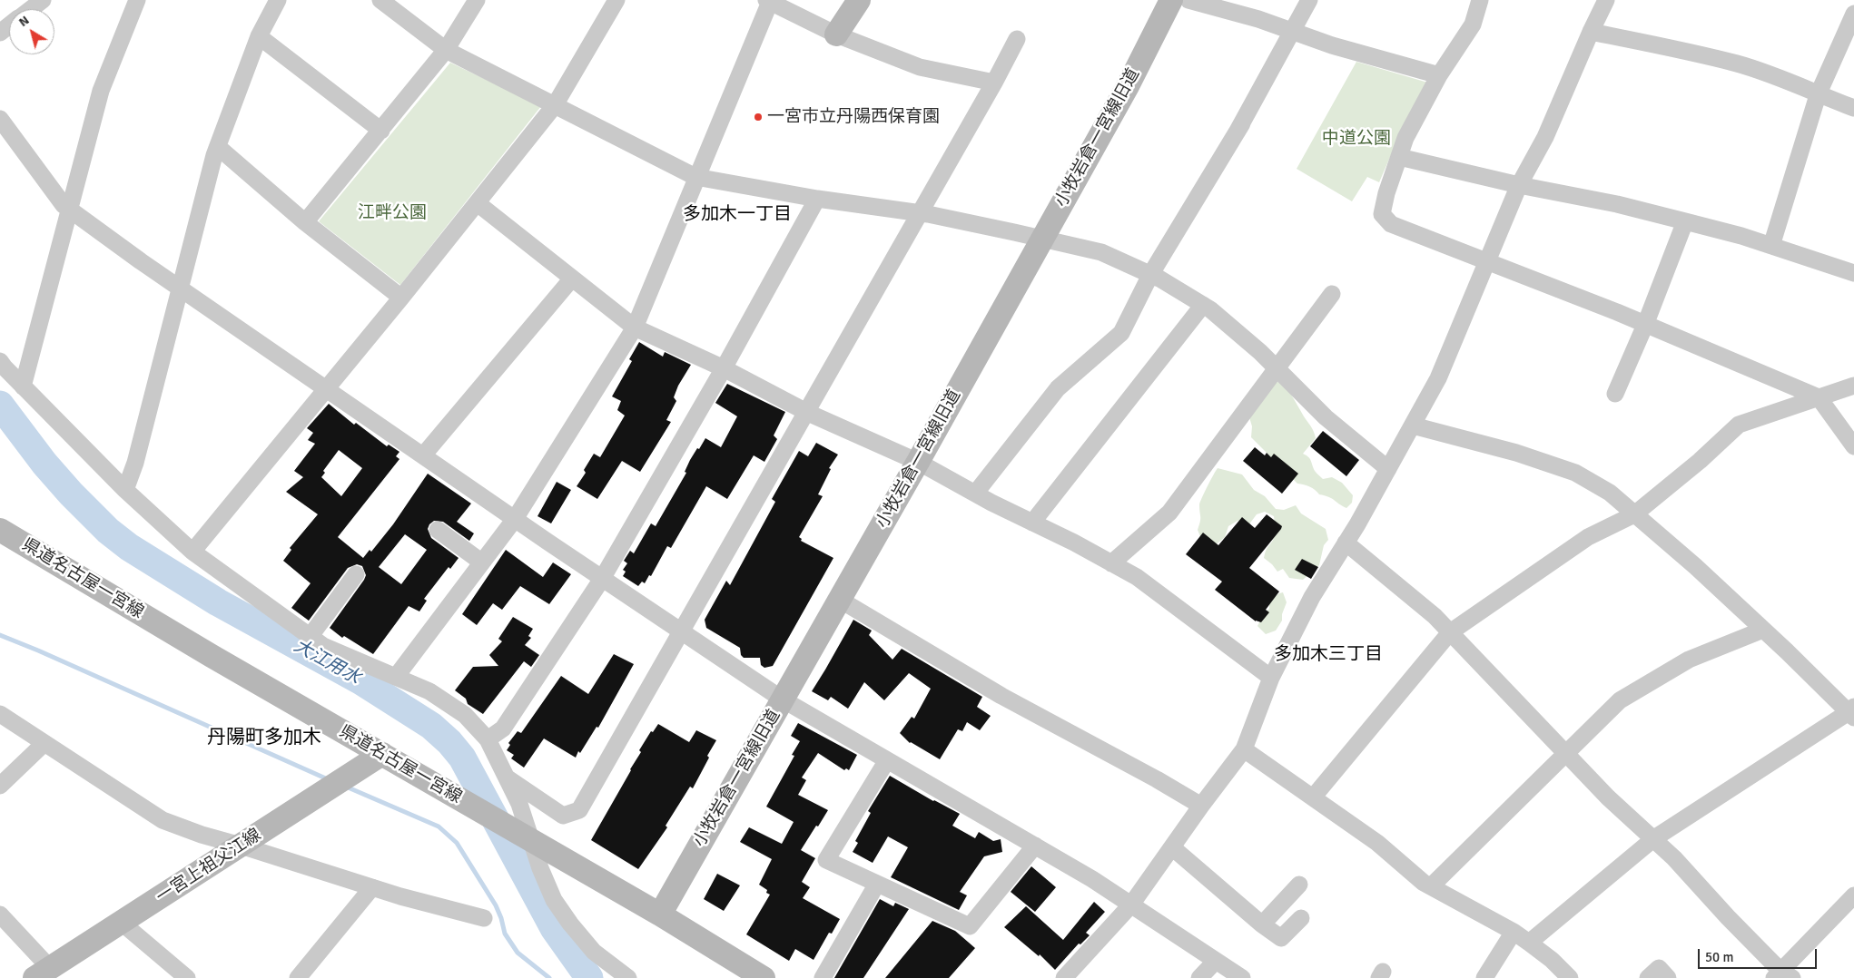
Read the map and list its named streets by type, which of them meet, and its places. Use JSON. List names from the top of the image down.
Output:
{
  "streets": {
    "main road": ["小牧岩倉一宮線旧道", "県道名古屋一宮線", "一宮上祖父江線"]
  },
  "crossings": [
    ["小牧岩倉一宮線旧道", "県道名古屋一宮線"],
    ["県道名古屋一宮線", "一宮上祖父江線"]
  ],
  "districts": ["多加木一丁目", "多加木三丁目", "丹陽町多加木"],
  "water": ["大江用水"],
  "parks": ["中道公園", "江畔公園"],
  "places": ["一宮市立丹陽西保育園"],
  "scale_bar": "50 m",
  "north": "top left"
}
